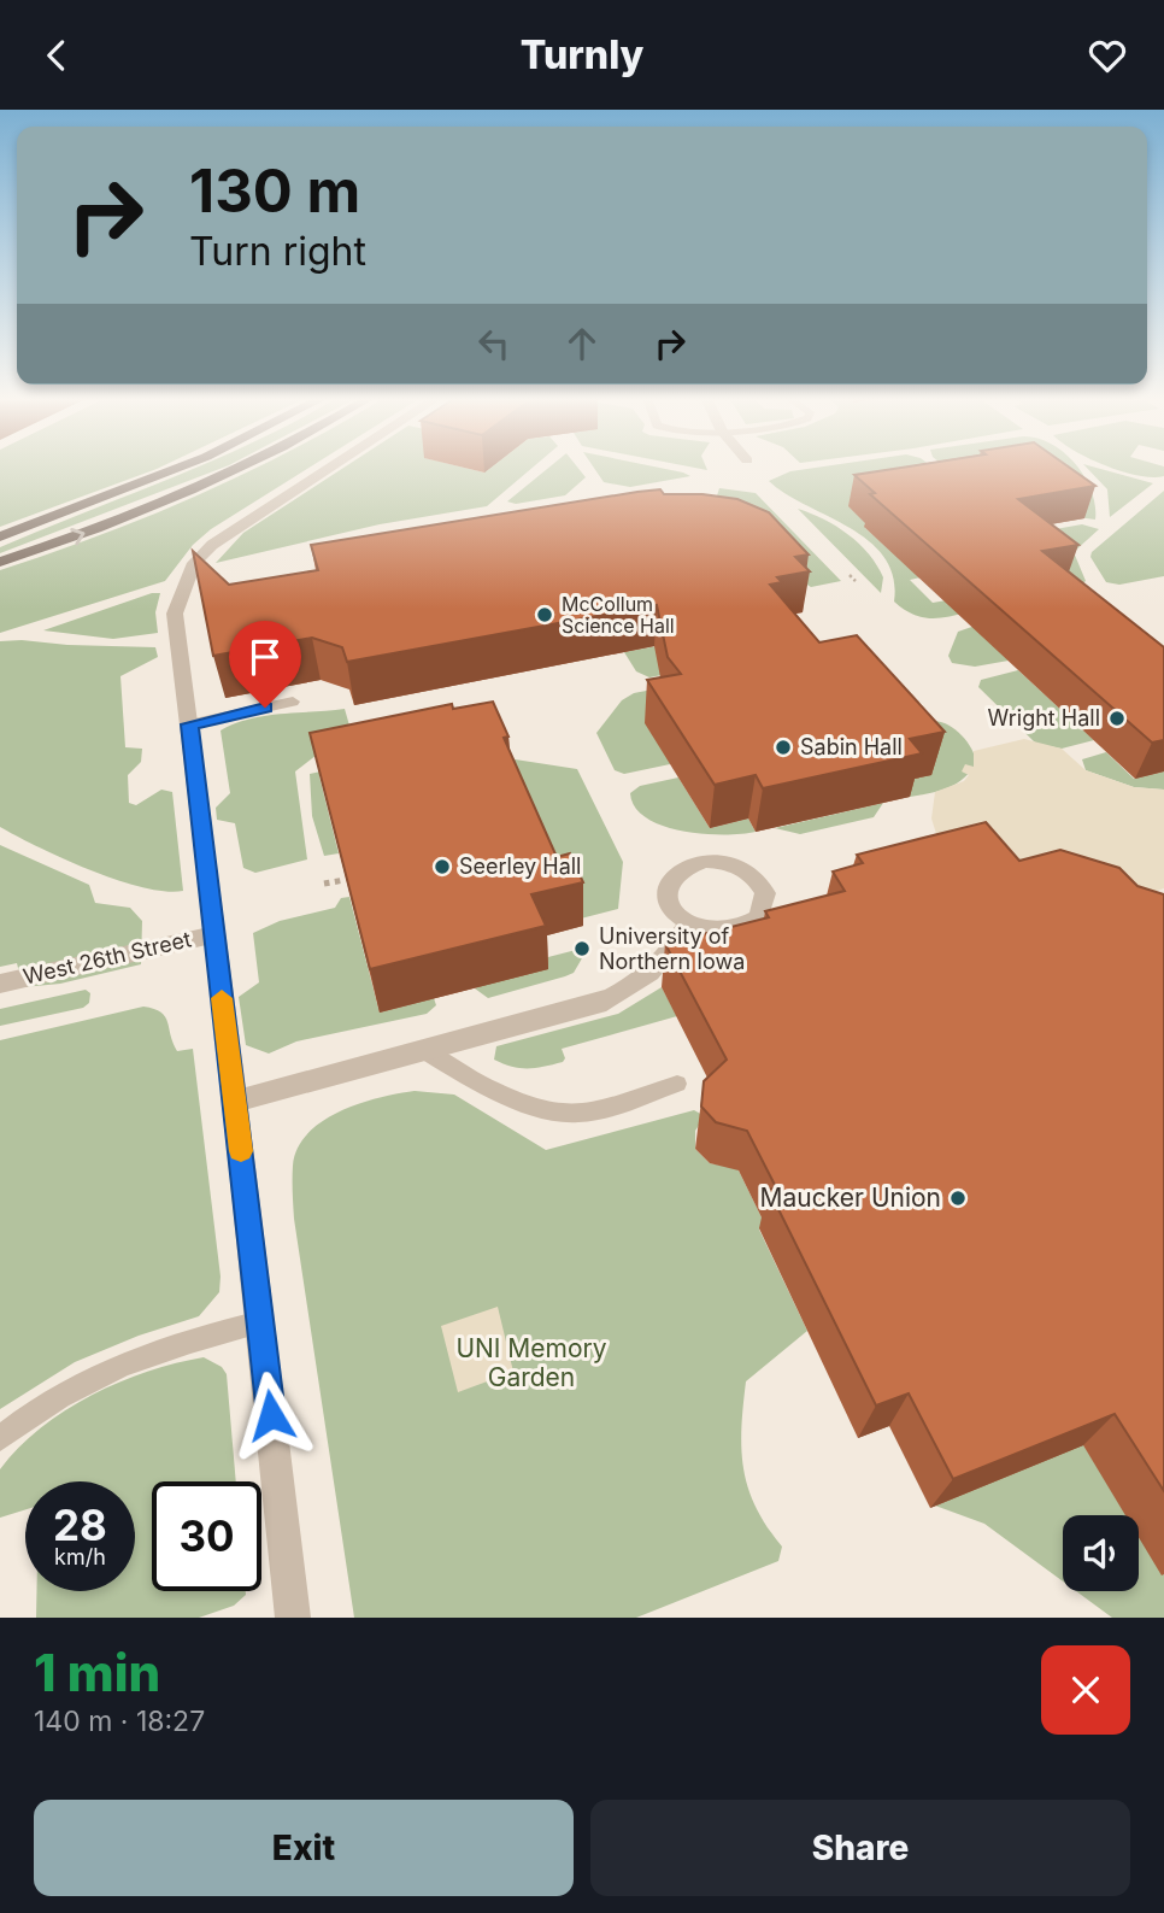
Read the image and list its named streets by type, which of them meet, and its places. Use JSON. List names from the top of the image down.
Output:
{
  "streets": {
    "street": ["West 26th Street"]
  },
  "parks": ["UNI Memory Garden"],
  "places": [
    "McCollum Science Hall",
    "Wright Hall",
    "Sabin Hall",
    "Seerley Hall",
    "University of Northern Iowa",
    "Maucker Union"
  ],
  "page": {
    "header": "Turnly",
    "turn": ["130 m", "Turn right"],
    "speed": "28 km/h",
    "limit": "30",
    "heading": ["1 min", "140 m · 18:27"],
    "buttons": ["Exit", "Share"]
  }
}
